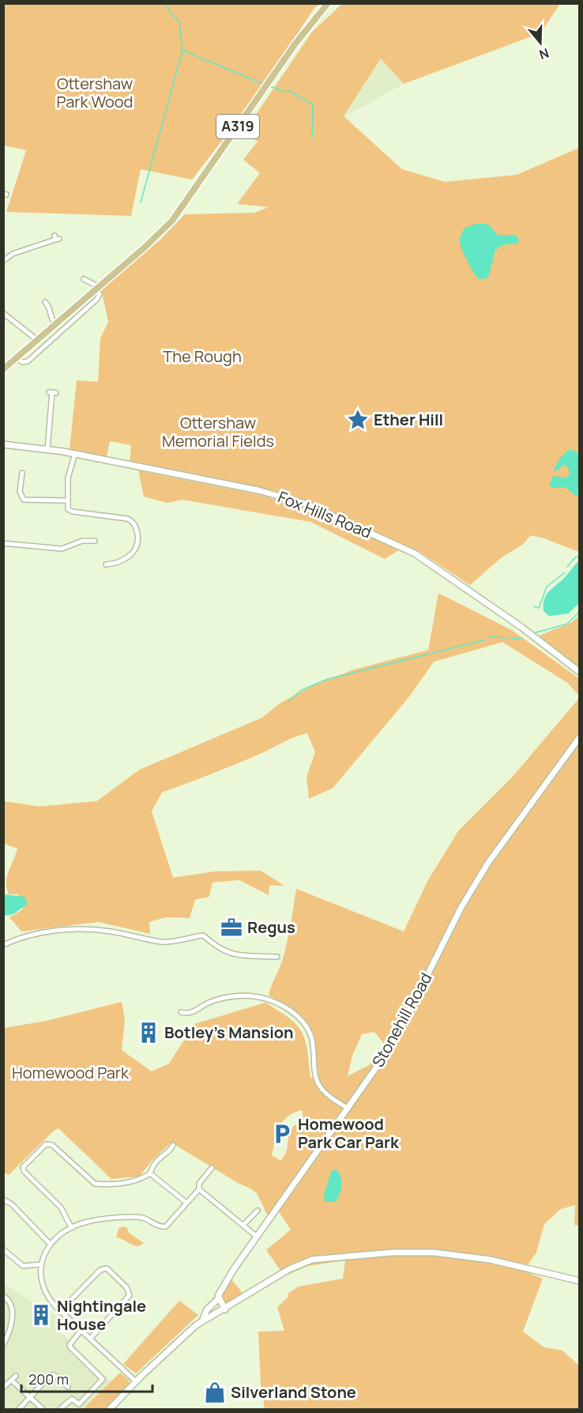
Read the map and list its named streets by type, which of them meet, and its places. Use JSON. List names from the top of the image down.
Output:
{
  "streets": {
    "main road": ["A319"],
    "street": ["Fox Hills Road", "Stonehill Road"]
  },
  "parks": [
    "Ottershaw Park Wood",
    "The Rough",
    "Ottershaw Memorial Fields",
    "Homewood Park"
  ],
  "places": {
    "place": ["Ether Hill"],
    "office": ["Regus"],
    "building": ["Botley's Mansion", "Nightingale House"],
    "parking": ["Homewood Park Car Park"],
    "shop": ["Silverland Stone"]
  },
  "scale_bar": "200 m",
  "north": "bottom"
}
